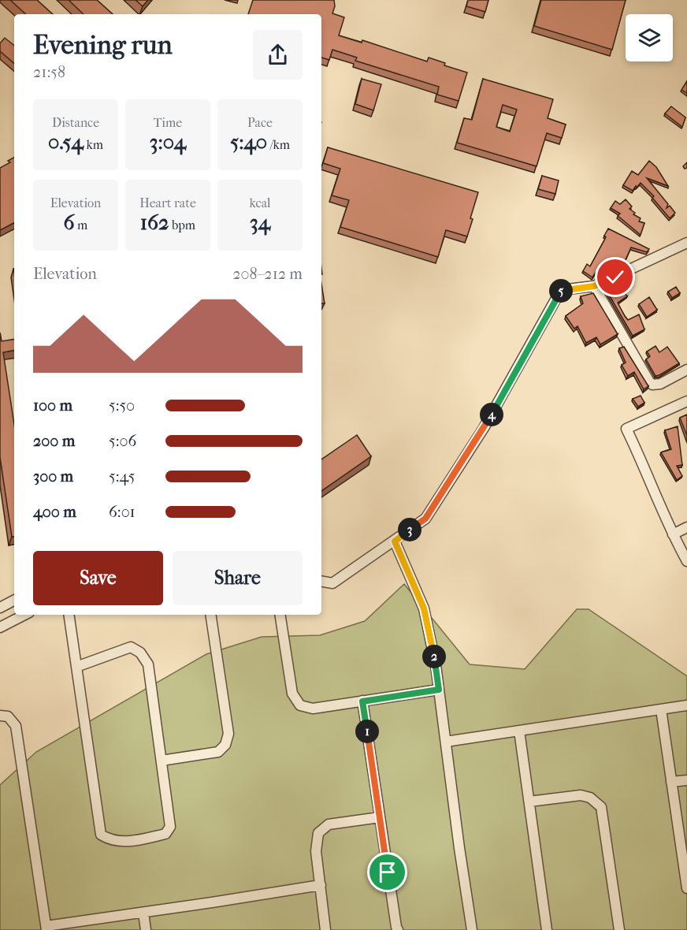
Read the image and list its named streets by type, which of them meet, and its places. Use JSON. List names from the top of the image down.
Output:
{
  "page": {
    "heading": ["Evening run", "21:58"],
    "stats": [
      ["Distance", "0.54 km"],
      ["Time", "3:04"],
      ["Pace", "5:40 /km"],
      ["Elevation", "6 m"],
      ["Heart rate", "162 bpm"],
      ["kcal", "34"]
    ],
    "chart": ["Elevation", "208–212 m"],
    "pins": [
      "5",
      "4",
      "3",
      "2",
      "1"
    ],
    "list": [
      {
        "name": "100 m",
        "note": "5:50"
      },
      {
        "name": "200 m",
        "note": "5:06"
      },
      {
        "name": "300 m",
        "note": "5:45"
      },
      {
        "name": "400 m",
        "note": "6:01"
      }
    ],
    "buttons": ["Save", "Share"]
  }
}
